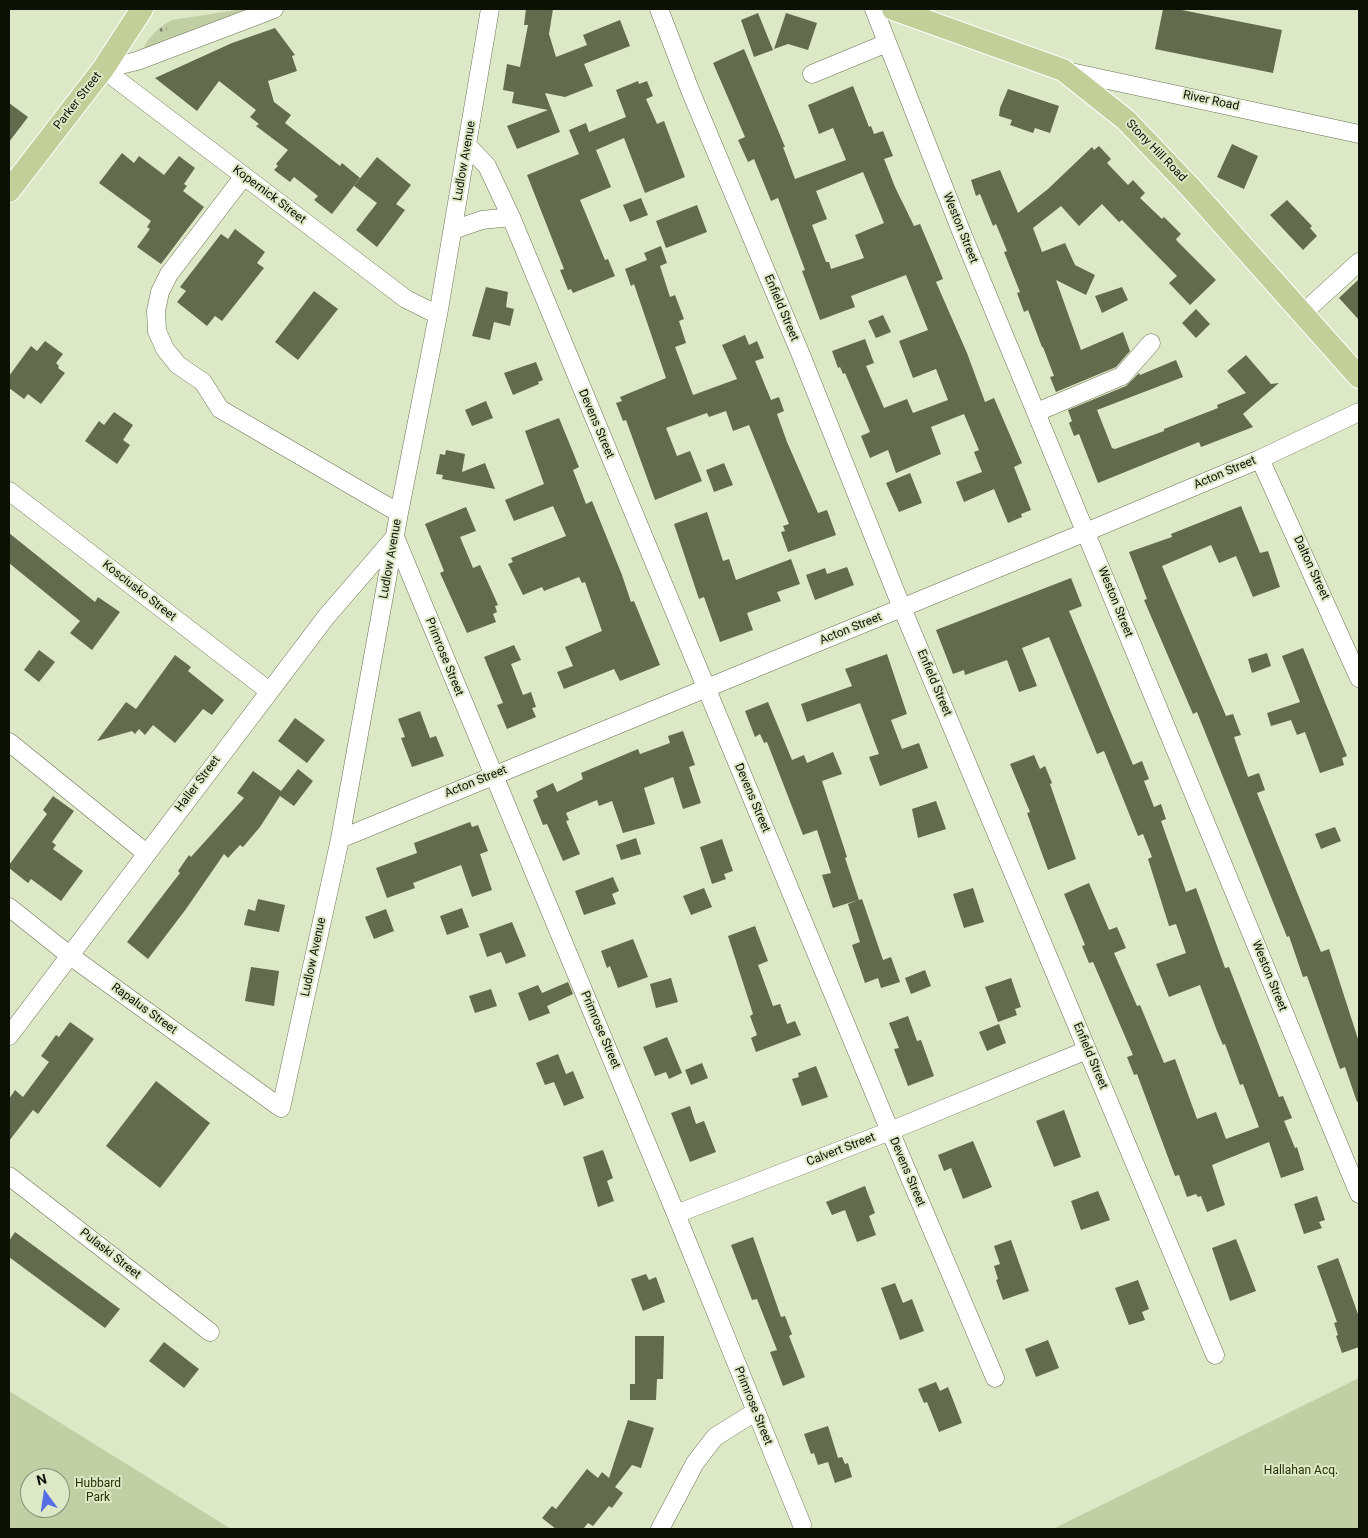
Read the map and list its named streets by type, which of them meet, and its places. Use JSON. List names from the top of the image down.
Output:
{
  "streets": {
    "main road": ["Parker Street", "Stony Hill Road"],
    "street": [
      "River Road",
      "Ludlow Avenue",
      "Kopernick Street",
      "Weston Street",
      "Enfield Street",
      "Devens Street",
      "Acton Street",
      "Dalton Street",
      "Kosciusko Street",
      "Primrose Street",
      "Haller Street",
      "Rapalus Street",
      "Calvert Street",
      "Pulaski Street"
    ]
  },
  "crossings": [
    ["Parker Street", "Kopernick Street"],
    ["River Road", "Stony Hill Road"],
    ["Ludlow Avenue", "Kopernick Street"],
    ["Ludlow Avenue", "Devens Street"],
    ["Ludlow Avenue", "Acton Street"],
    ["Ludlow Avenue", "Primrose Street"],
    ["Ludlow Avenue", "Haller Street"],
    ["Ludlow Avenue", "Rapalus Street"],
    ["Weston Street", "Acton Street"],
    ["Enfield Street", "Acton Street"],
    ["Enfield Street", "Calvert Street"],
    ["Devens Street", "Acton Street"],
    ["Devens Street", "Calvert Street"],
    ["Acton Street", "Dalton Street"],
    ["Acton Street", "Primrose Street"],
    ["Kosciusko Street", "Haller Street"],
    ["Primrose Street", "Haller Street"],
    ["Primrose Street", "Calvert Street"],
    ["Haller Street", "Rapalus Street"]
  ],
  "parks": ["Hallahan Acq.", "Hubbard Park"],
  "north": "top"
}
